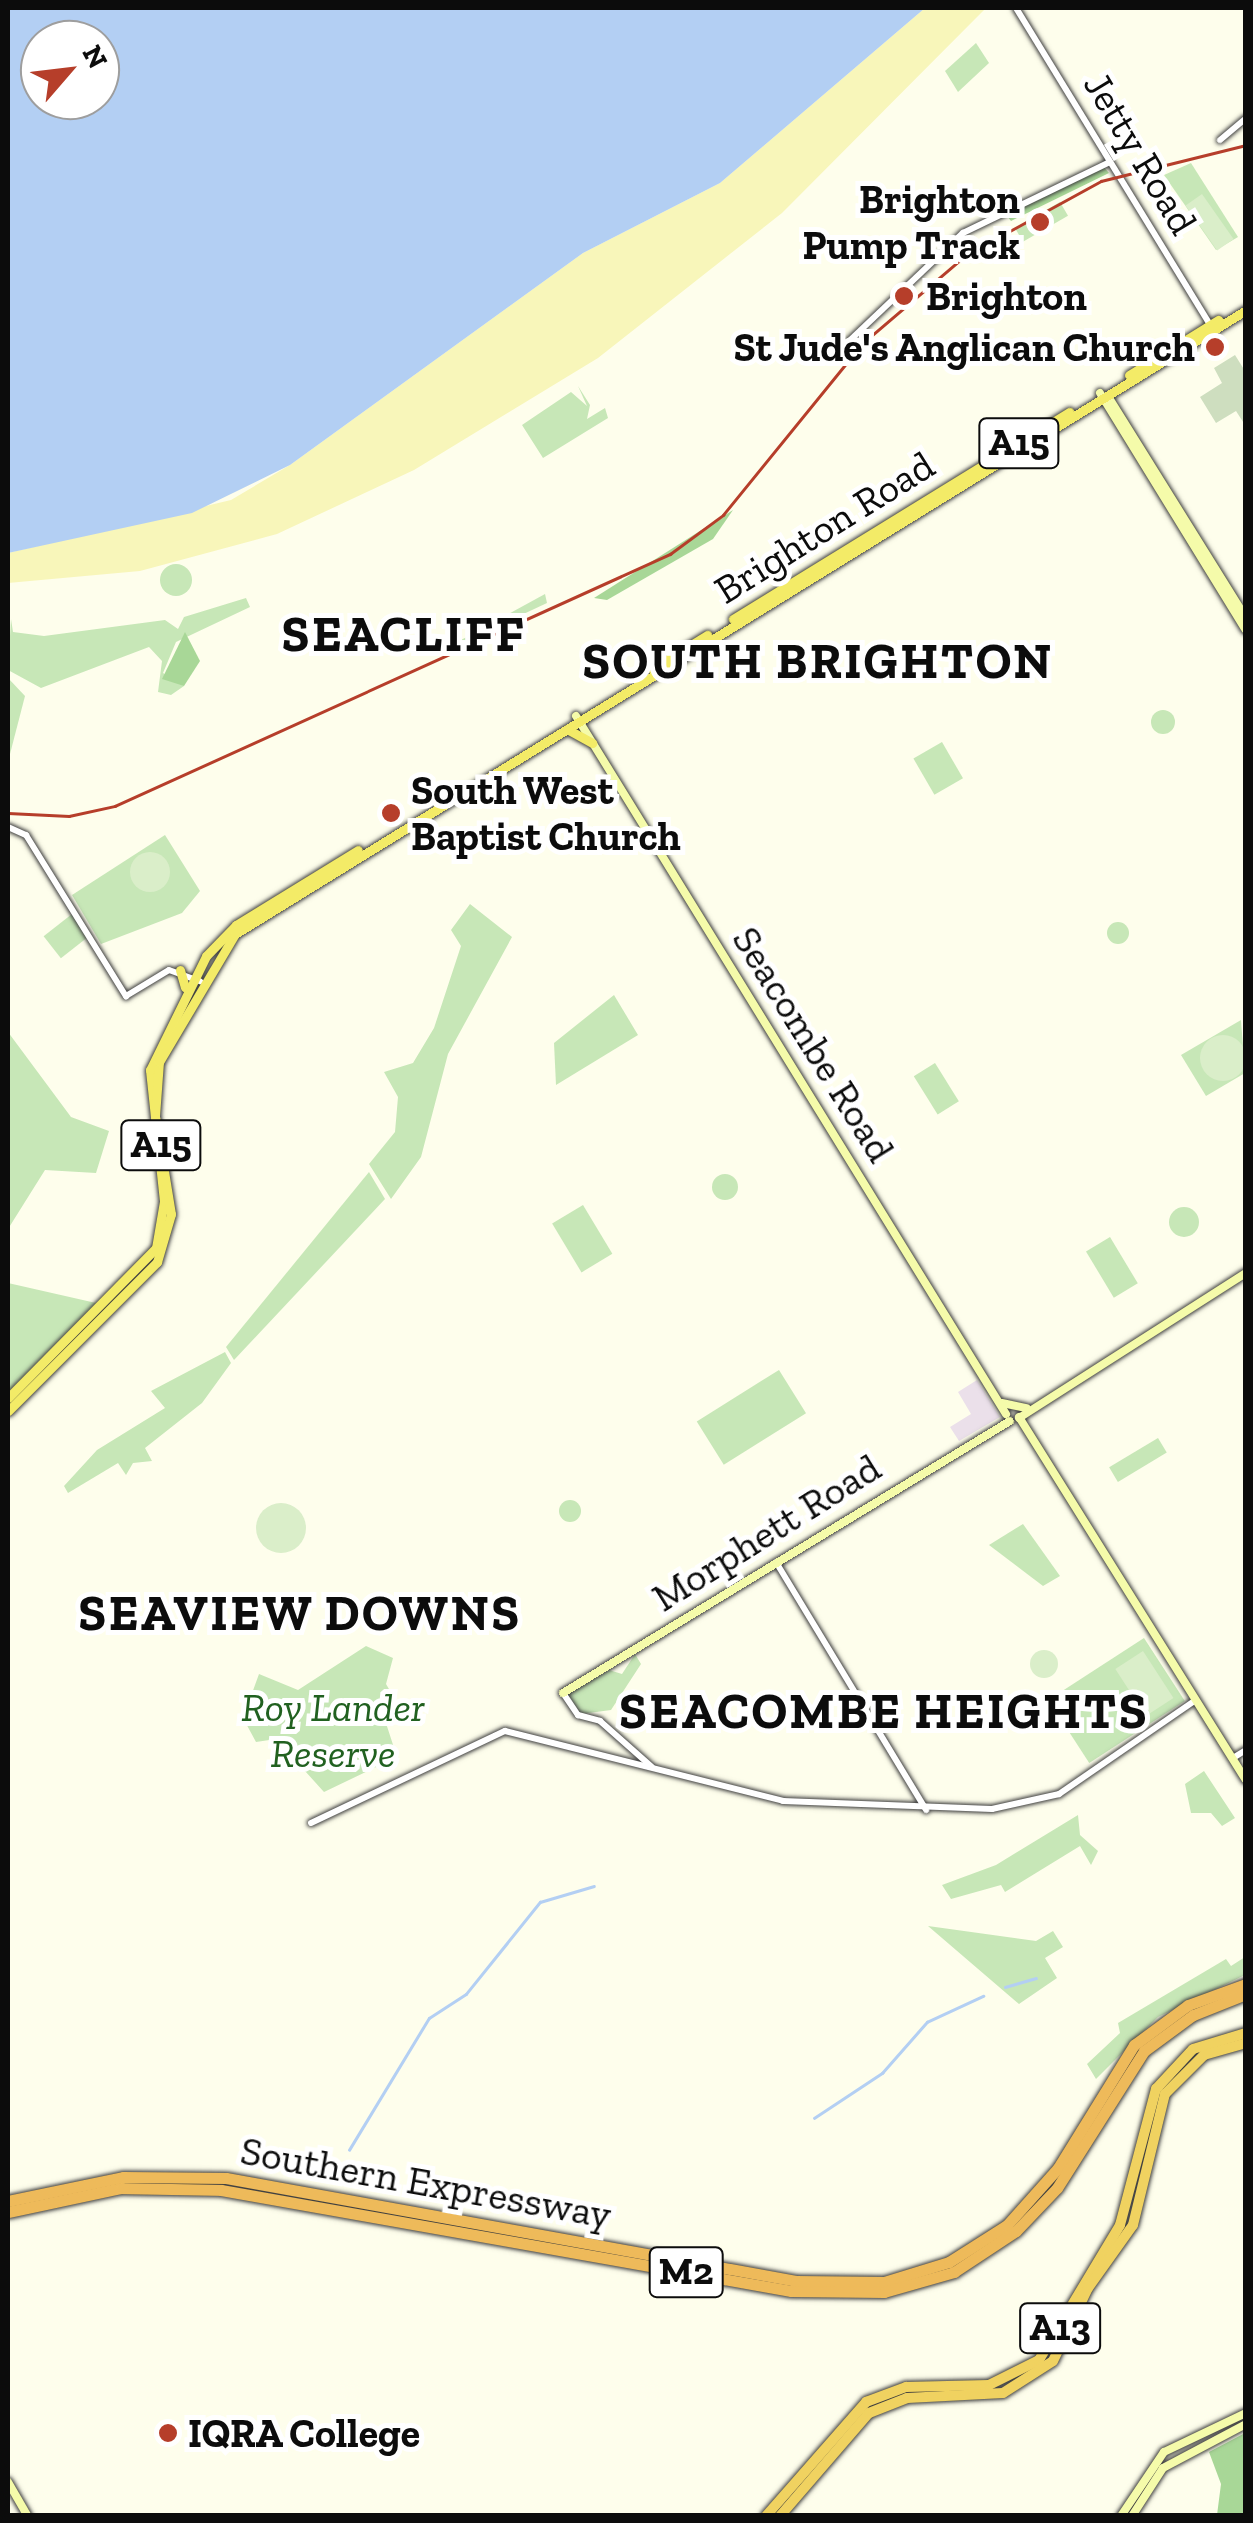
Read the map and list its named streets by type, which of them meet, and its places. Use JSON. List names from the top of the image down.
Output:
{
  "streets": {
    "highway": ["Southern Expressway", "M2", "A13"],
    "main road": [
      "A15",
      "Brighton Road",
      "Seacombe Road",
      "Morphett Road"
    ],
    "street": ["Jetty Road"]
  },
  "crossings": [
    ["Jetty Road", "Brighton Road"],
    ["A15", "Brighton Road"],
    ["Brighton Road", "Seacombe Road"],
    ["Seacombe Road", "Morphett Road"]
  ],
  "districts": [
    "SEACLIFF",
    "SOUTH BRIGHTON",
    "SEAVIEW DOWNS",
    "SEACOMBE HEIGHTS"
  ],
  "parks": ["Roy Lander Reserve"],
  "places": [
    "Brighton Pump Track",
    "Brighton",
    "St Jude's Anglican Church",
    "South West Baptist Church",
    "IQRA College"
  ],
  "north": "top right"
}
